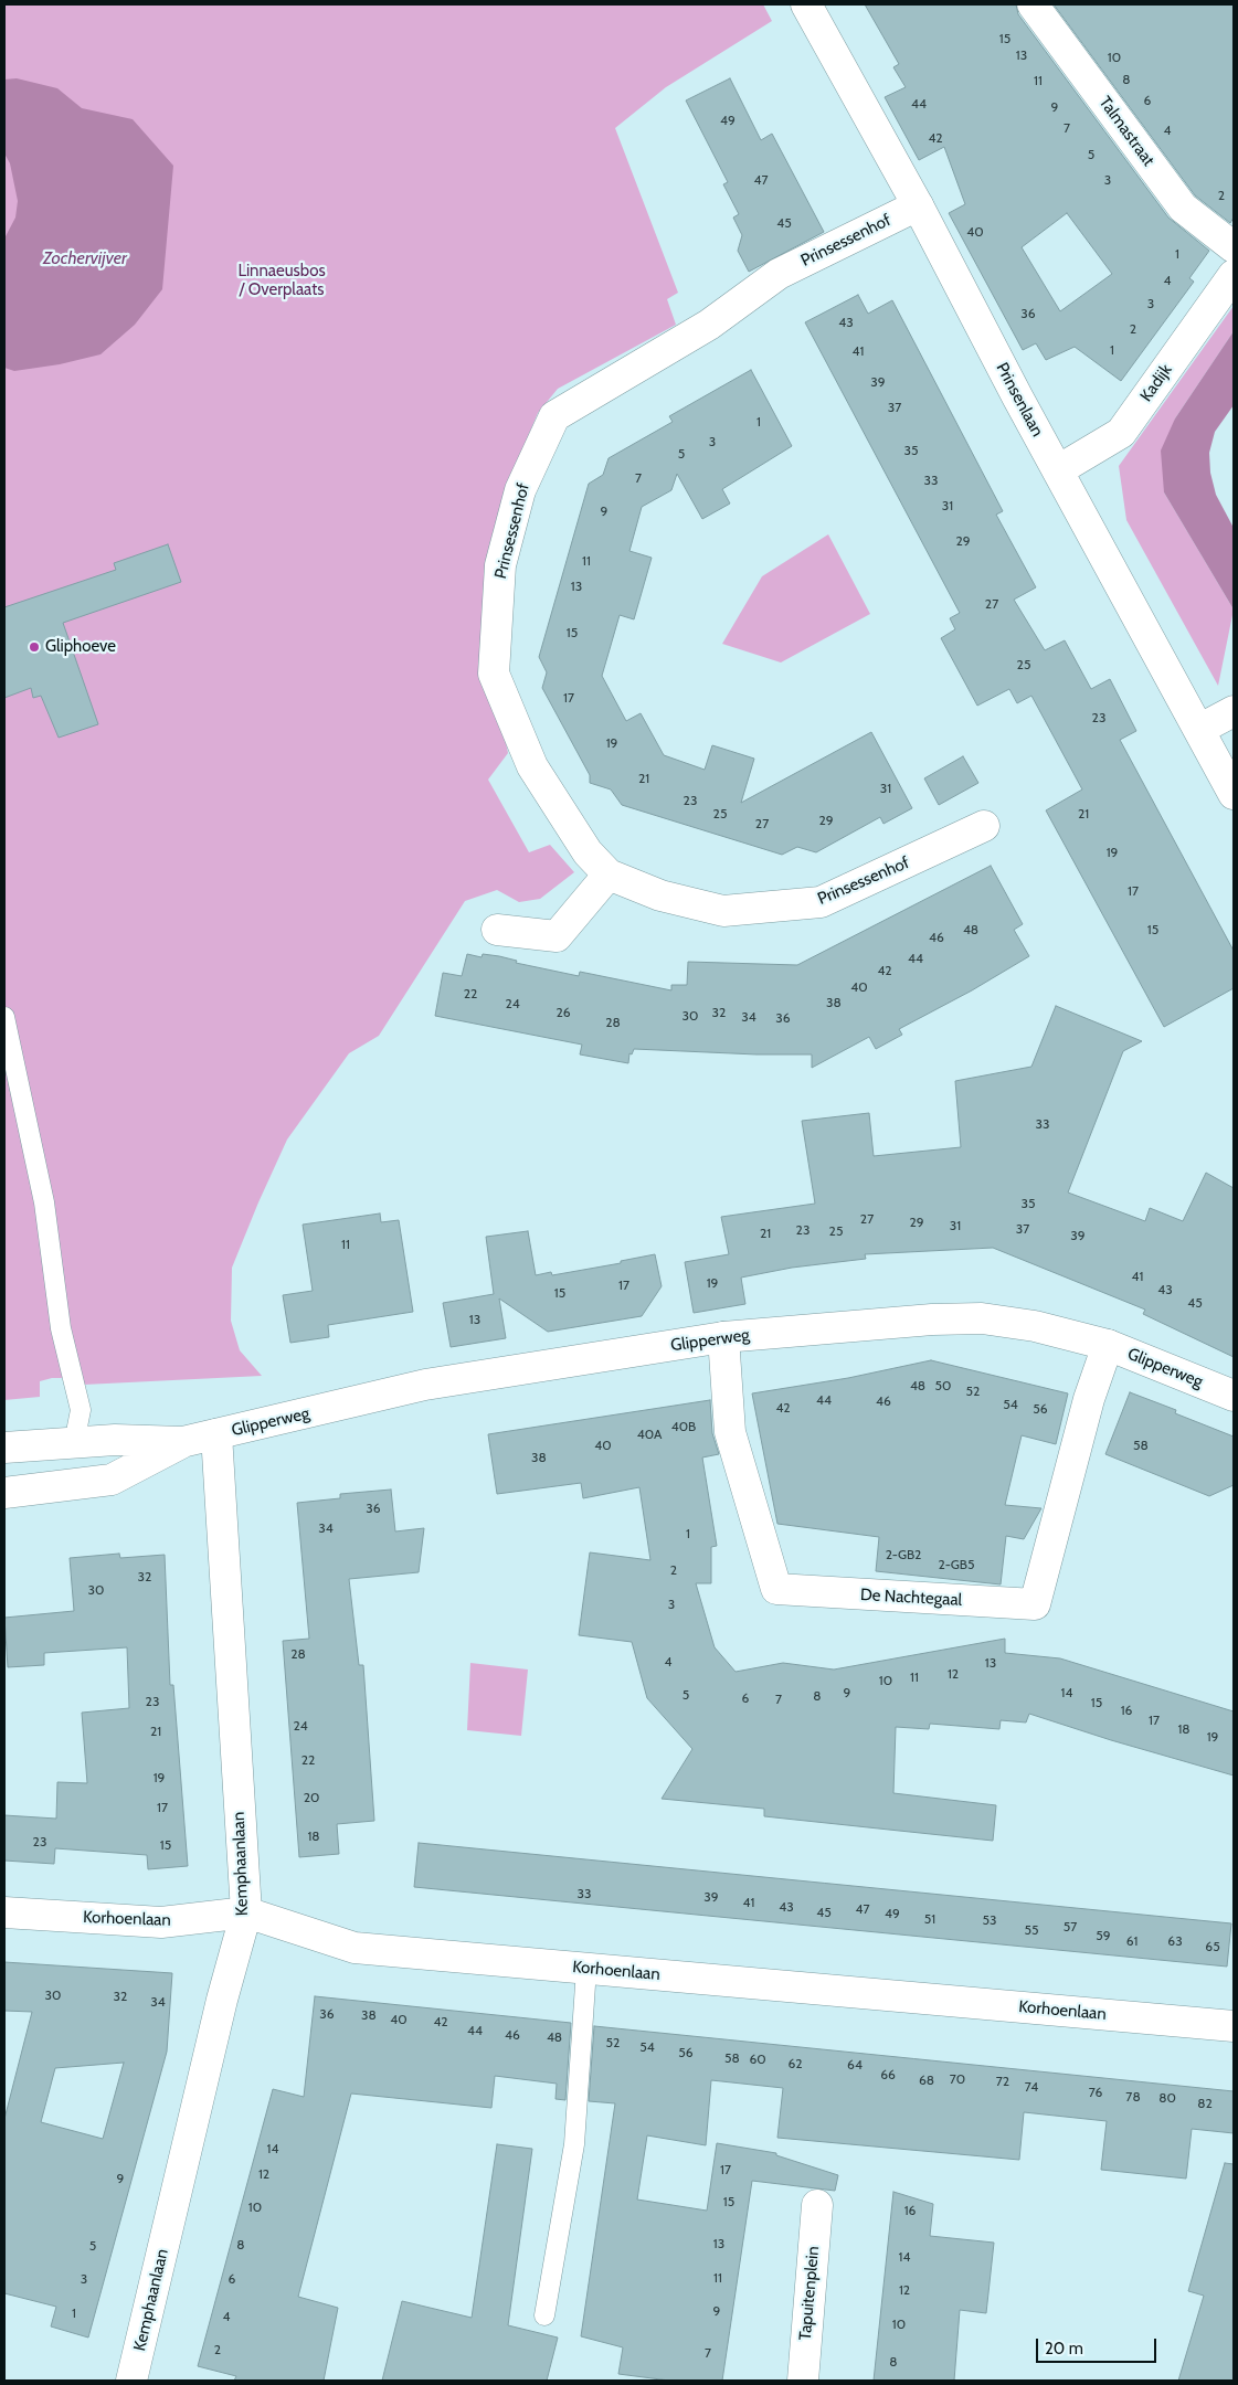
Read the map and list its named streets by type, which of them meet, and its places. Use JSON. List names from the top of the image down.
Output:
{
  "streets": {
    "street": [
      "Talmastraat",
      "Prinsessenhof",
      "Kadijk",
      "Prinsenlaan",
      "Glipperweg",
      "De Nachtegaal",
      "Kemphaanlaan",
      "Korhoenlaan",
      "Tapuitenplein"
    ]
  },
  "crossings": [
    ["Prinsessenhof", "Prinsenlaan"],
    ["Kadijk", "Prinsenlaan"],
    ["Glipperweg", "De Nachtegaal"],
    ["Glipperweg", "Kemphaanlaan"],
    ["Kemphaanlaan", "Korhoenlaan"]
  ],
  "water": ["Zochervijver"],
  "parks": ["Linnaeusbos / Overplaats"],
  "places": ["Gliphoeve"],
  "house_numbers": [
    "15",
    "13",
    "10",
    "8",
    "11",
    "6",
    "44",
    "9",
    "49",
    "7",
    "4",
    "42",
    "5",
    "47",
    "3",
    "2",
    "45",
    "40",
    "1",
    "4",
    "3",
    "36",
    "43",
    "2",
    "1",
    "41",
    "39",
    "37",
    "1",
    "3",
    "35",
    "5",
    "7",
    "33",
    "31",
    "9",
    "29",
    "11",
    "13",
    "27",
    "15",
    "25",
    "17",
    "23",
    "19",
    "21",
    "31",
    "23",
    "25",
    "21",
    "29",
    "27",
    "19",
    "17",
    "48",
    "15",
    "46",
    "44",
    "42",
    "40",
    "22",
    "38",
    "24",
    "26",
    "32",
    "30",
    "34",
    "36",
    "28",
    "33",
    "35",
    "27",
    "29",
    "31",
    "37",
    "23",
    "25",
    "21",
    "39",
    "11",
    "41",
    "19",
    "17",
    "43",
    "15",
    "45",
    "13",
    "48",
    "50",
    "52",
    "44",
    "46",
    "54",
    "42",
    "56",
    "40B",
    "40A",
    "40",
    "58",
    "38",
    "36",
    "34",
    "1",
    "2-GB2",
    "2-GB5",
    "2",
    "32",
    "30",
    "3",
    "28",
    "4",
    "13",
    "12",
    "11",
    "10",
    "9",
    "14",
    "5",
    "8",
    "6",
    "7",
    "23",
    "15",
    "16",
    "17",
    "24",
    "18",
    "21",
    "19",
    "22",
    "19",
    "20",
    "17",
    "18",
    "23",
    "15",
    "33",
    "39",
    "41",
    "43",
    "47",
    "45",
    "49",
    "51",
    "53",
    "57",
    "55",
    "59",
    "61",
    "63",
    "65",
    "30",
    "32",
    "34",
    "36",
    "38",
    "40",
    "42",
    "44",
    "46",
    "48",
    "52",
    "54",
    "56",
    "58",
    "60",
    "62",
    "64",
    "66",
    "70",
    "68",
    "72",
    "74",
    "76",
    "78",
    "80",
    "82",
    "14",
    "17",
    "12",
    "9",
    "15",
    "10",
    "16",
    "13",
    "8",
    "5",
    "14",
    "11",
    "3",
    "6",
    "12",
    "9",
    "1",
    "4",
    "10",
    "2",
    "7",
    "8"
  ],
  "scale_bar": "20 m"
}
